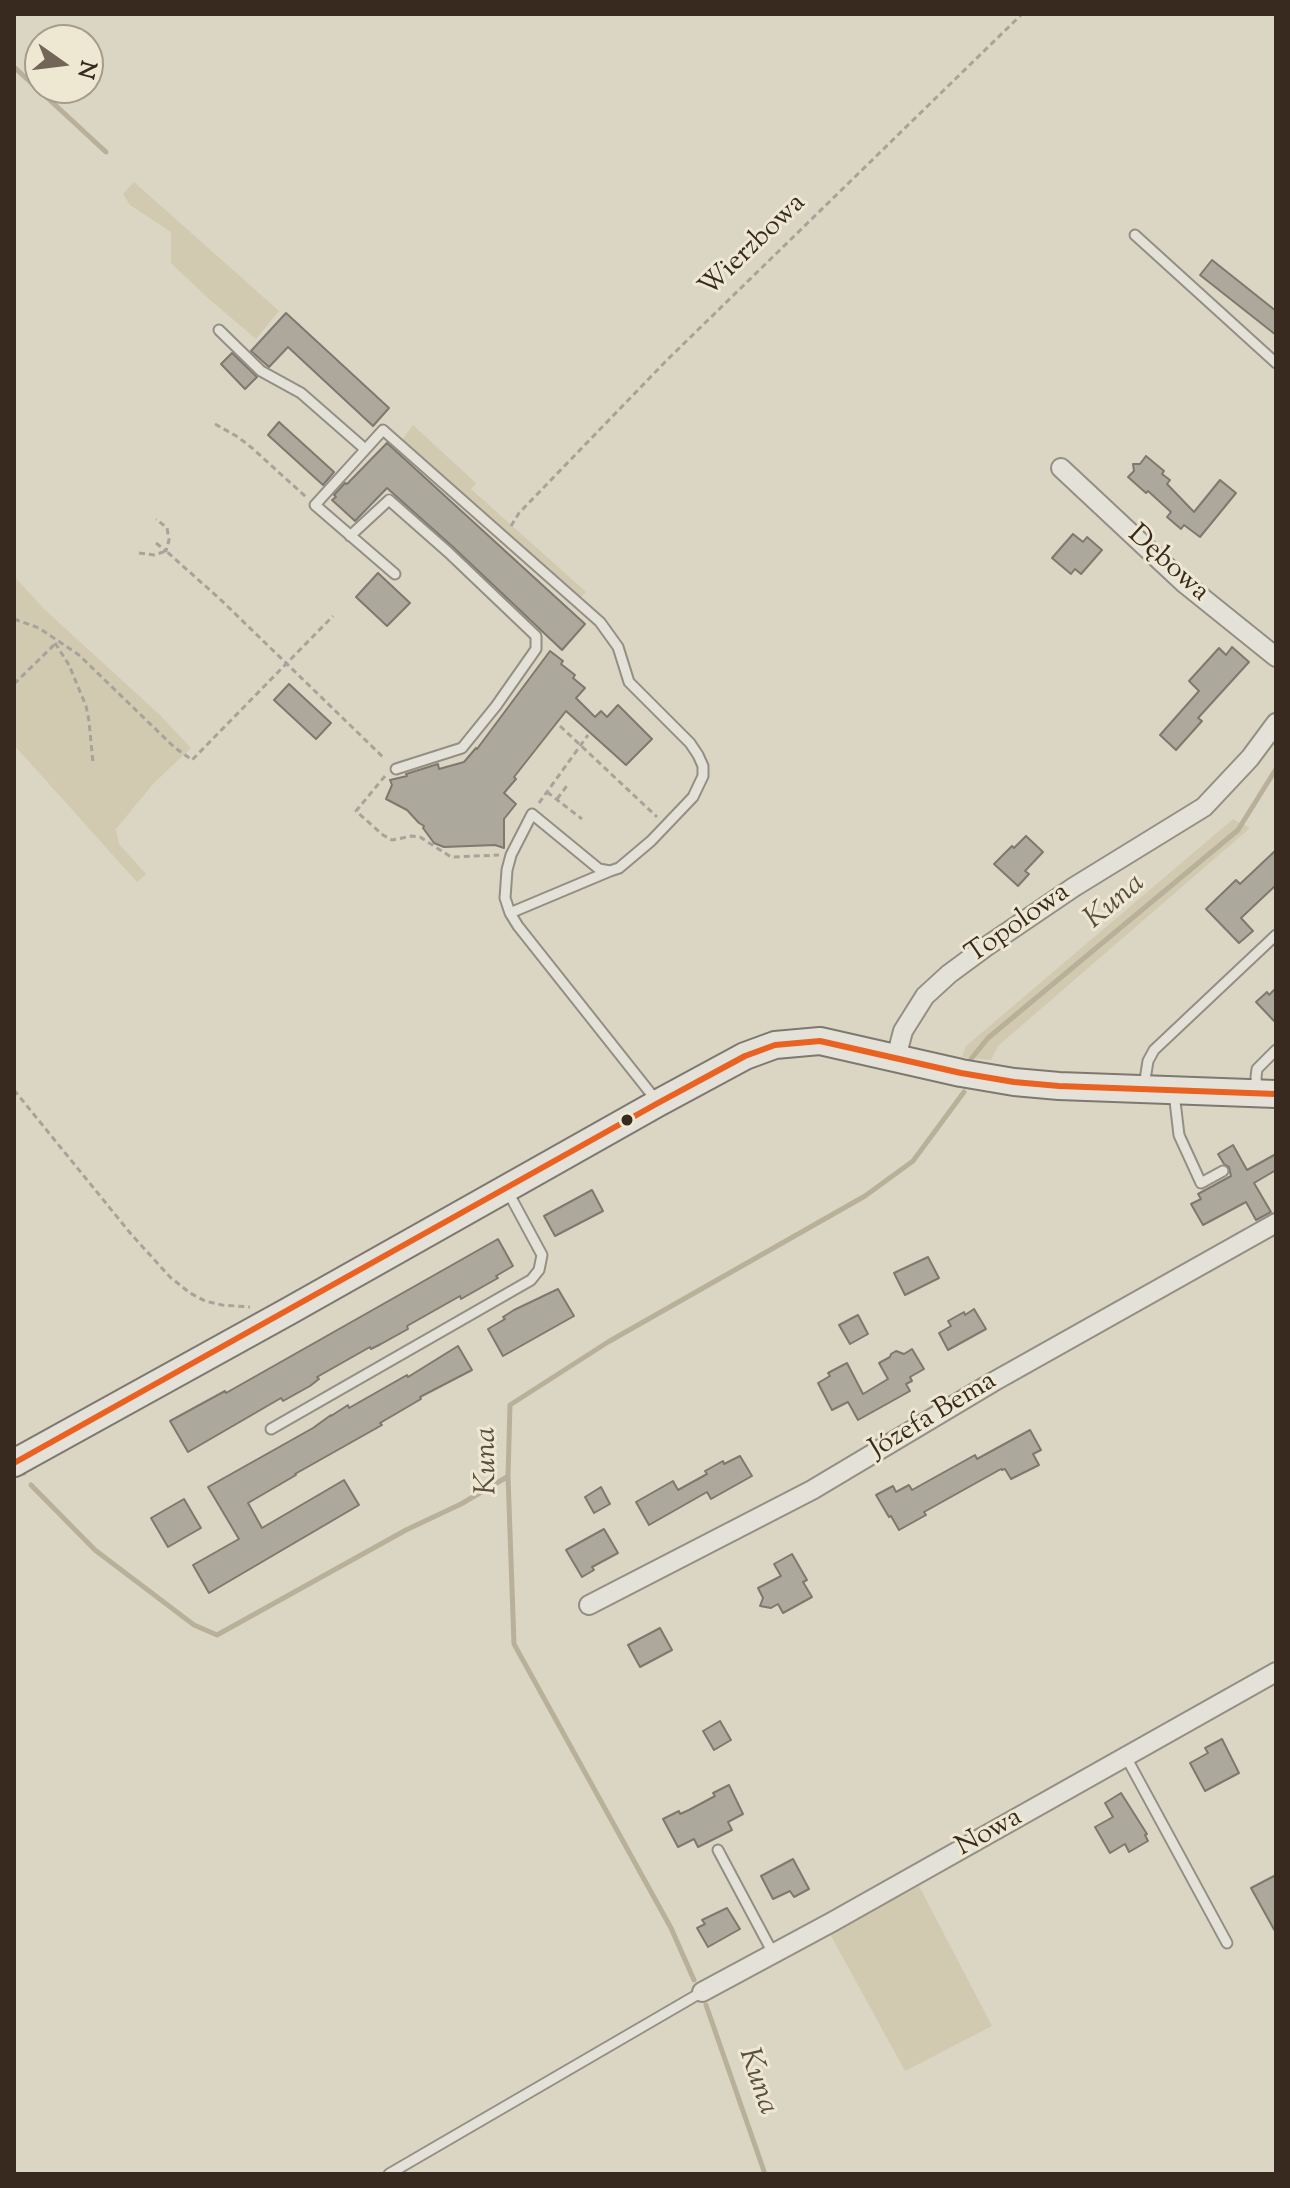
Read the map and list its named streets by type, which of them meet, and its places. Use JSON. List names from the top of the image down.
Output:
{
  "streets": {
    "street": [
      "Dębowa",
      "Topolowa",
      "Józefa Bema",
      "Nowa"
    ],
    "path": ["Wierzbowa"]
  },
  "water": ["Kuna"],
  "north": "right"
}
